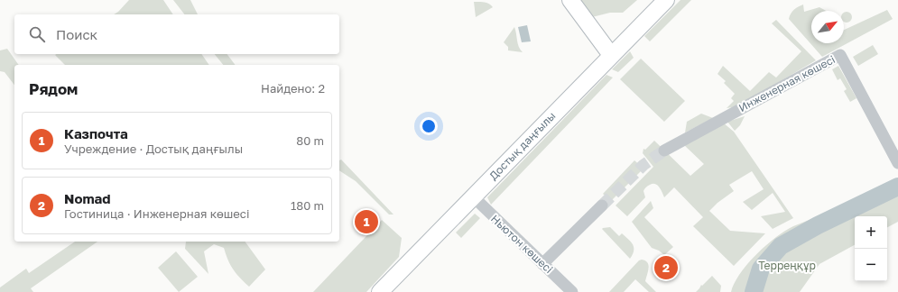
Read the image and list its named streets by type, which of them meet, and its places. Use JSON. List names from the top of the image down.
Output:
{
  "streets": {
    "main road": ["Достық даңғылы"],
    "street": ["Инженерная көшесі", "Ньютон көшесі"]
  },
  "crossings": [
    ["Достық даңғылы", "Ньютон көшесі"]
  ],
  "parks": ["Терреңқұр"],
  "north": "top right",
  "page": {
    "search": "Поиск",
    "heading": ["Рядом", "Найдено: 2"],
    "list": [
      {
        "mark": "1",
        "name": "Казпочта",
        "note": "Учреждение · Достық даңғылы",
        "value": "80 m"
      },
      {
        "mark": "2",
        "name": "Nomad",
        "note": "Гостиница · Инженерная көшесі",
        "value": "180 m"
      }
    ],
    "pins": ["1", "2"],
    "map_buttons": ["+", "−"]
  }
}
